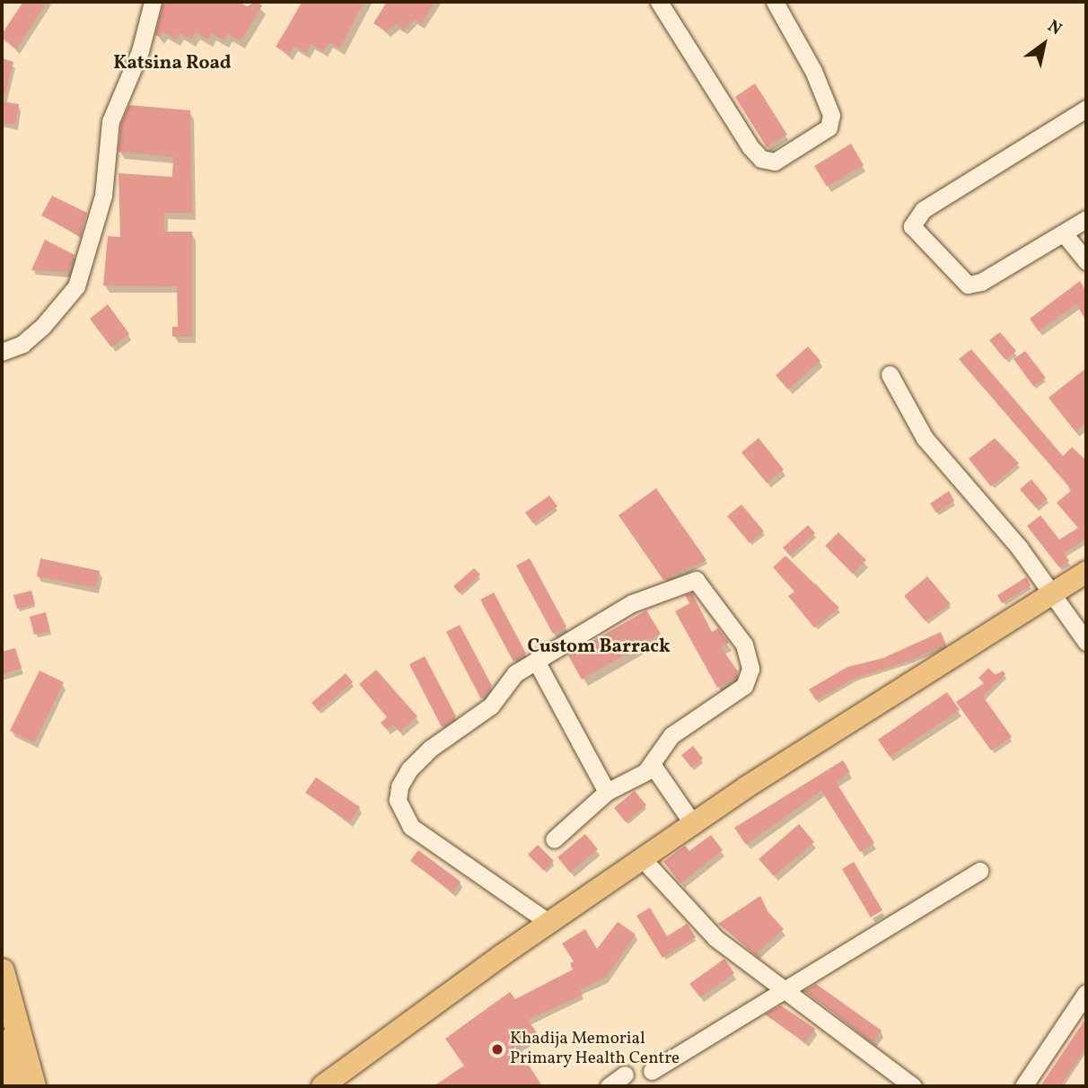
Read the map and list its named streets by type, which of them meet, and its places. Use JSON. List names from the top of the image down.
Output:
{
  "districts": ["Katsina Road", "Custom Barrack"],
  "places": ["Khadija Memorial Primary Health Centre"],
  "north": "top right"
}
